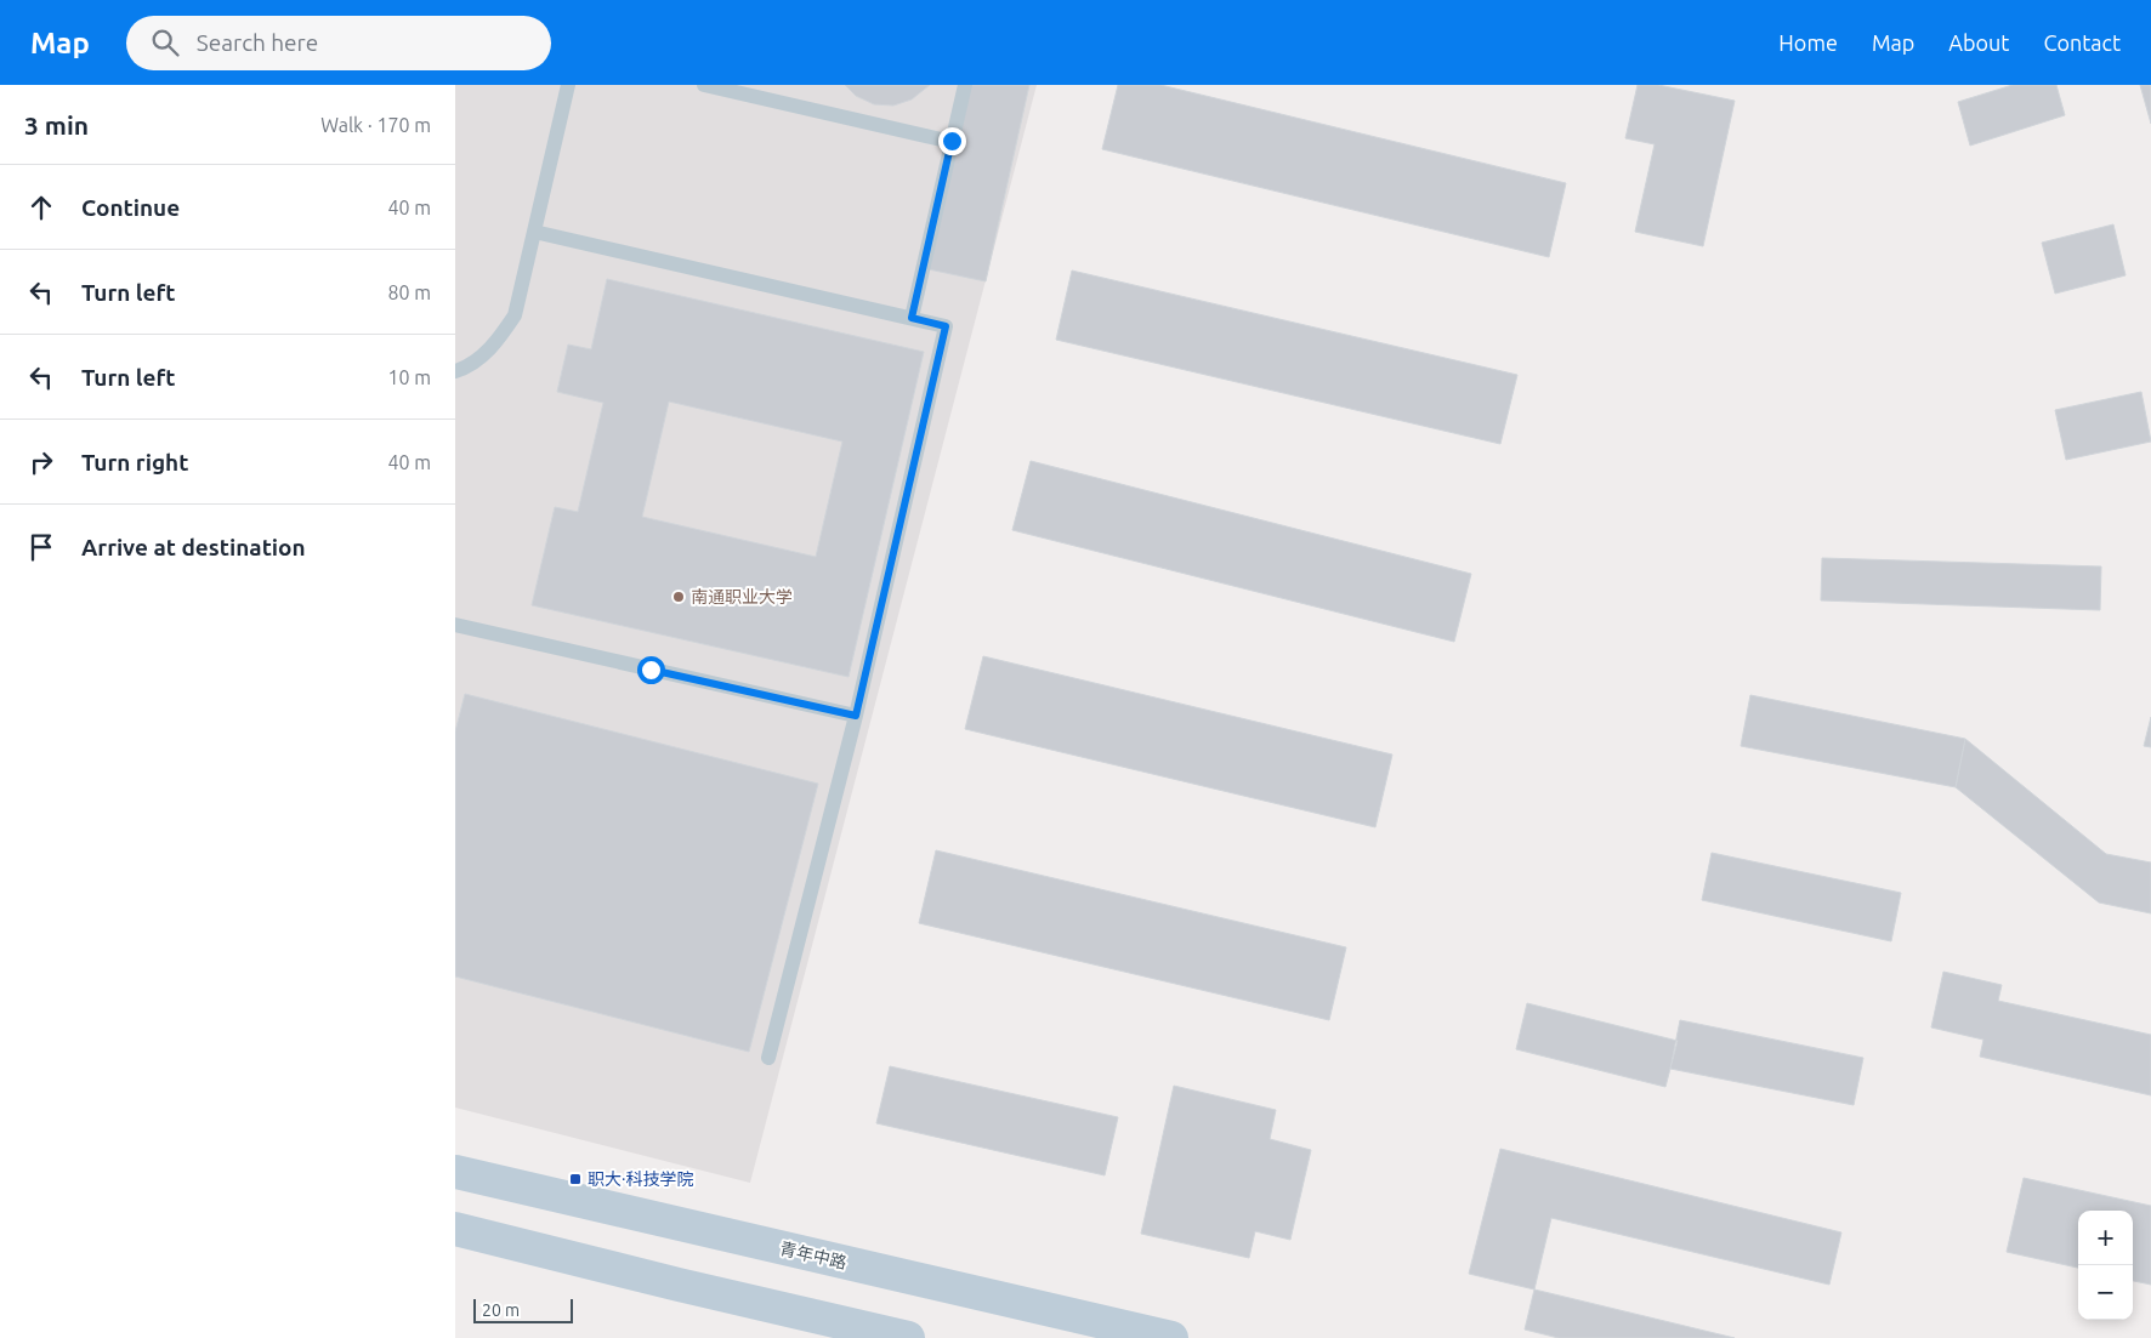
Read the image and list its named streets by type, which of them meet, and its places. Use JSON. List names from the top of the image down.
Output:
{
  "streets": {
    "main road": ["青年中路"]
  },
  "places": {
    "other": ["南通职业大学"],
    "transit": ["职大·科技学院"]
  },
  "scale_bar": "20 m",
  "page": {
    "header": "Map",
    "search": "Search here",
    "nav": [
      "Home",
      "Map",
      "About",
      "Contact"
    ],
    "heading": ["3 min", "Walk · 170 m"],
    "list": [
      ["Continue", "40 m"],
      ["Turn left", "80 m"],
      ["Turn left", "10 m"],
      ["Turn right", "40 m"],
      "Arrive at destination"
    ],
    "map_buttons": ["+", "−"],
    "scale": "20 m"
  }
}
